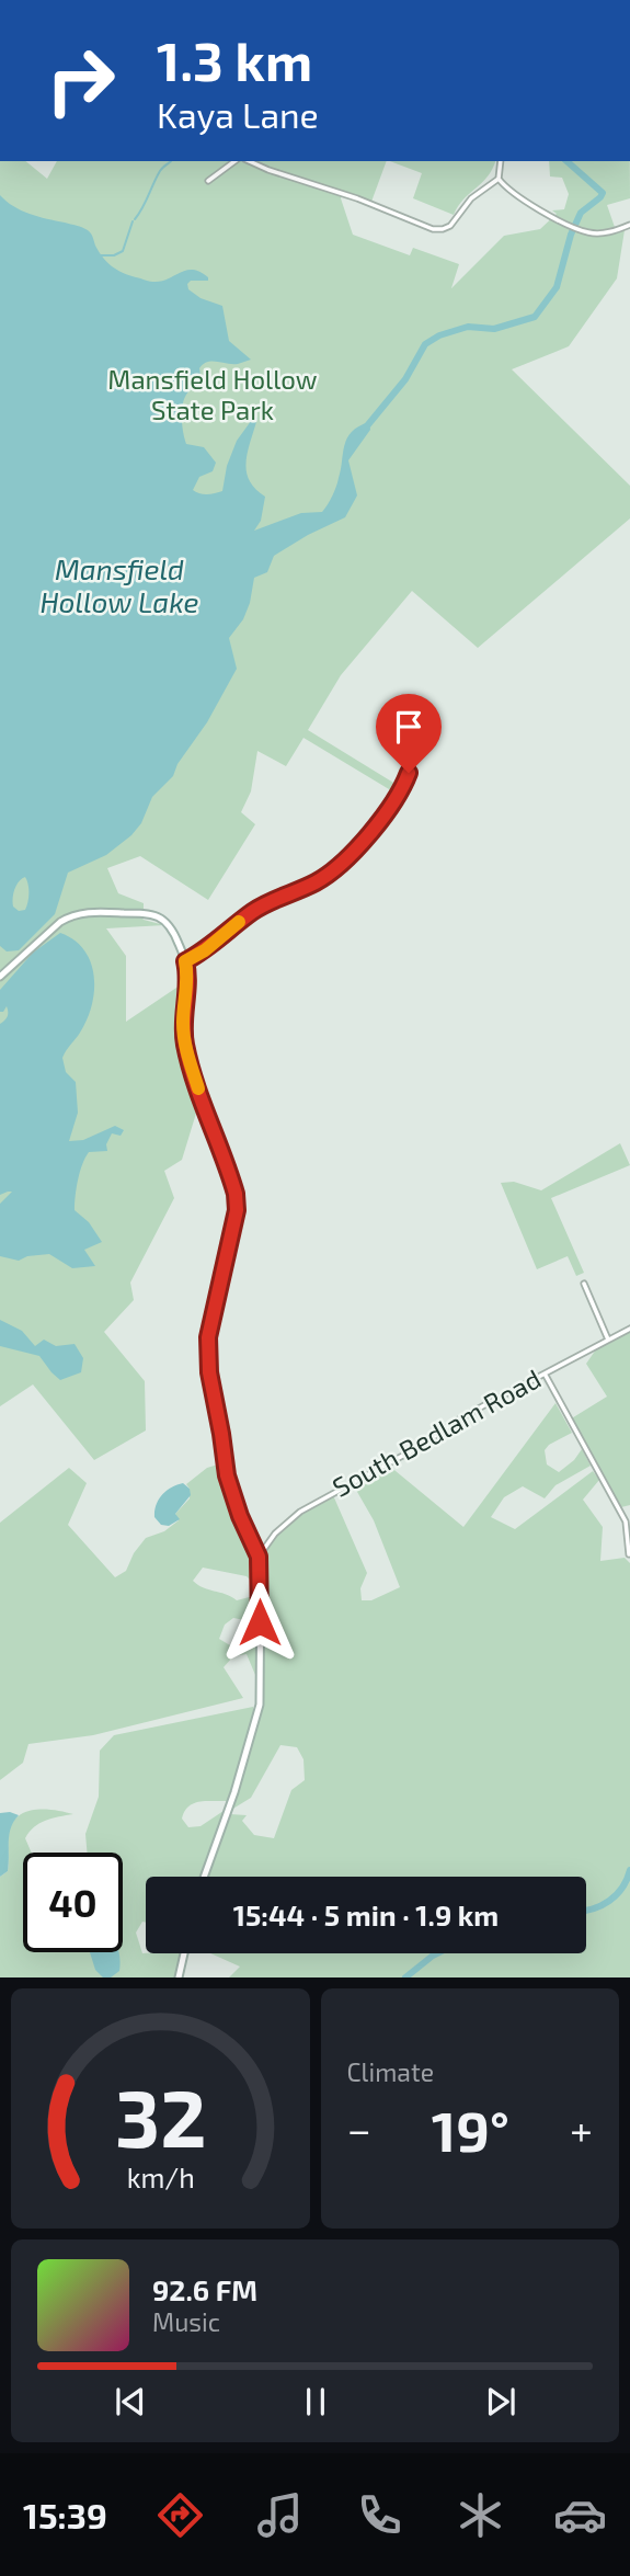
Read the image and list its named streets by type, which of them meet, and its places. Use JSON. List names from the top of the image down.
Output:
{
  "streets": {
    "street": ["South Bedlam Road"]
  },
  "water": ["Mansfield Hollow Lake"],
  "parks": ["Mansfield Hollow State Park"],
  "page": {
    "turn": ["1.3 km", "Kaya Lane"],
    "limit": "40",
    "trip": "15:44 · 5 min · 1.9 km",
    "tile": "Climate",
    "heat": ["−", "19°", "+"],
    "song": ["92.6 FM", "Music"],
    "tabs": "15:39",
    "gauge": ["32", "km/h"]
  }
}
